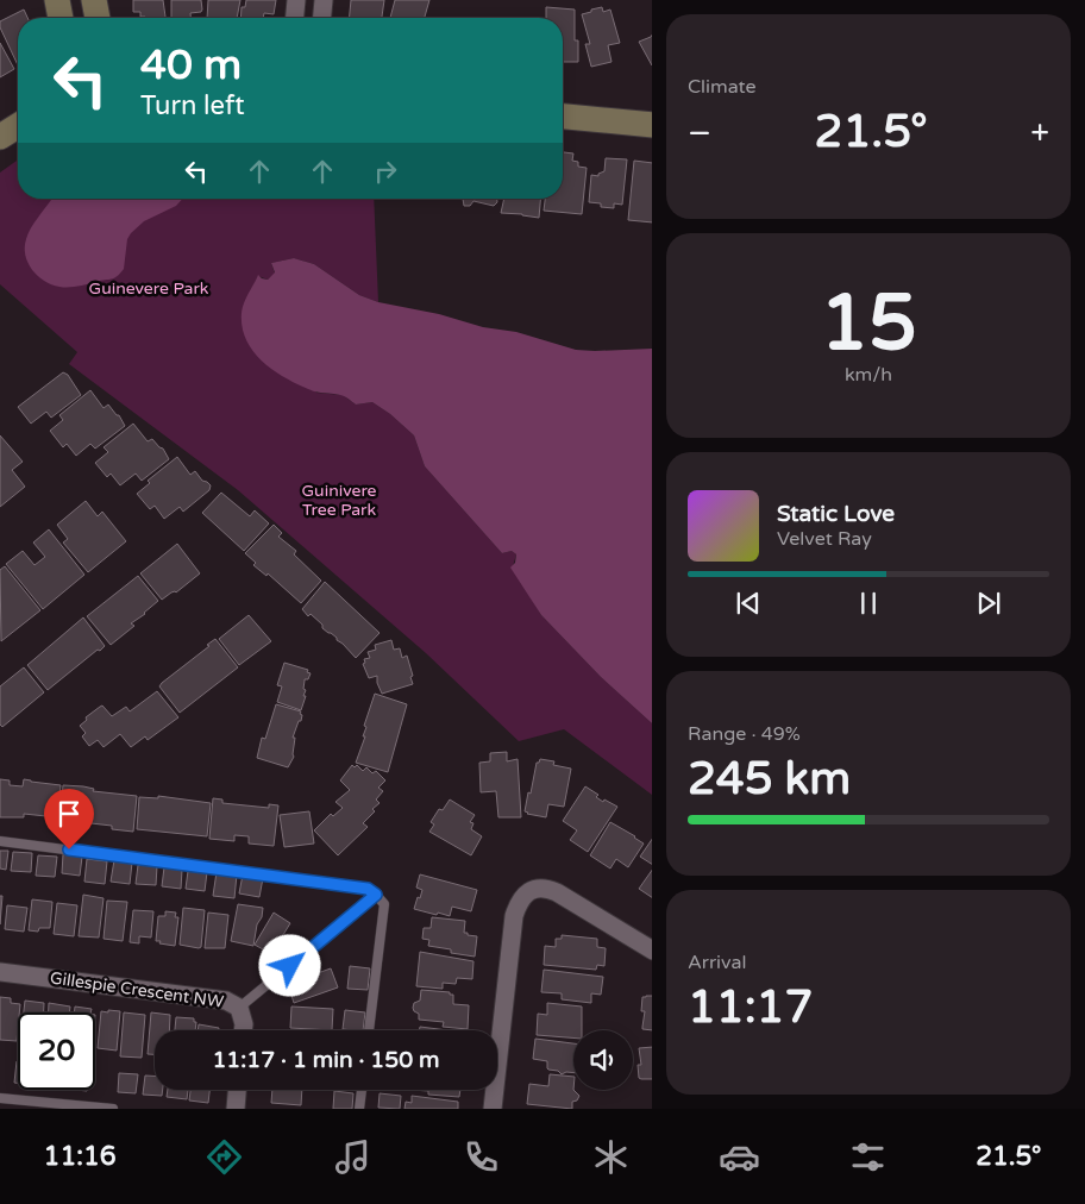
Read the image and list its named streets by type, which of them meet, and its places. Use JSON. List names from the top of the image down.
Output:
{
  "streets": {
    "street": ["Gillespie Crescent NW"]
  },
  "parks": ["Guinevere Park", "Guinivere Tree Park"],
  "page": {
    "tile": [
      "Climate",
      ["15", "km/h"],
      ["Range · 49%", "245 km"],
      ["Arrival", "11:17"]
    ],
    "turn": ["40 m", "Turn left"],
    "heat": ["−", "21.5°", "+"],
    "song": ["Static Love", "Velvet Ray"],
    "limit": "20",
    "trip": "11:17 · 1 min · 150 m",
    "tabs": ["11:16", "21.5°"]
  }
}
